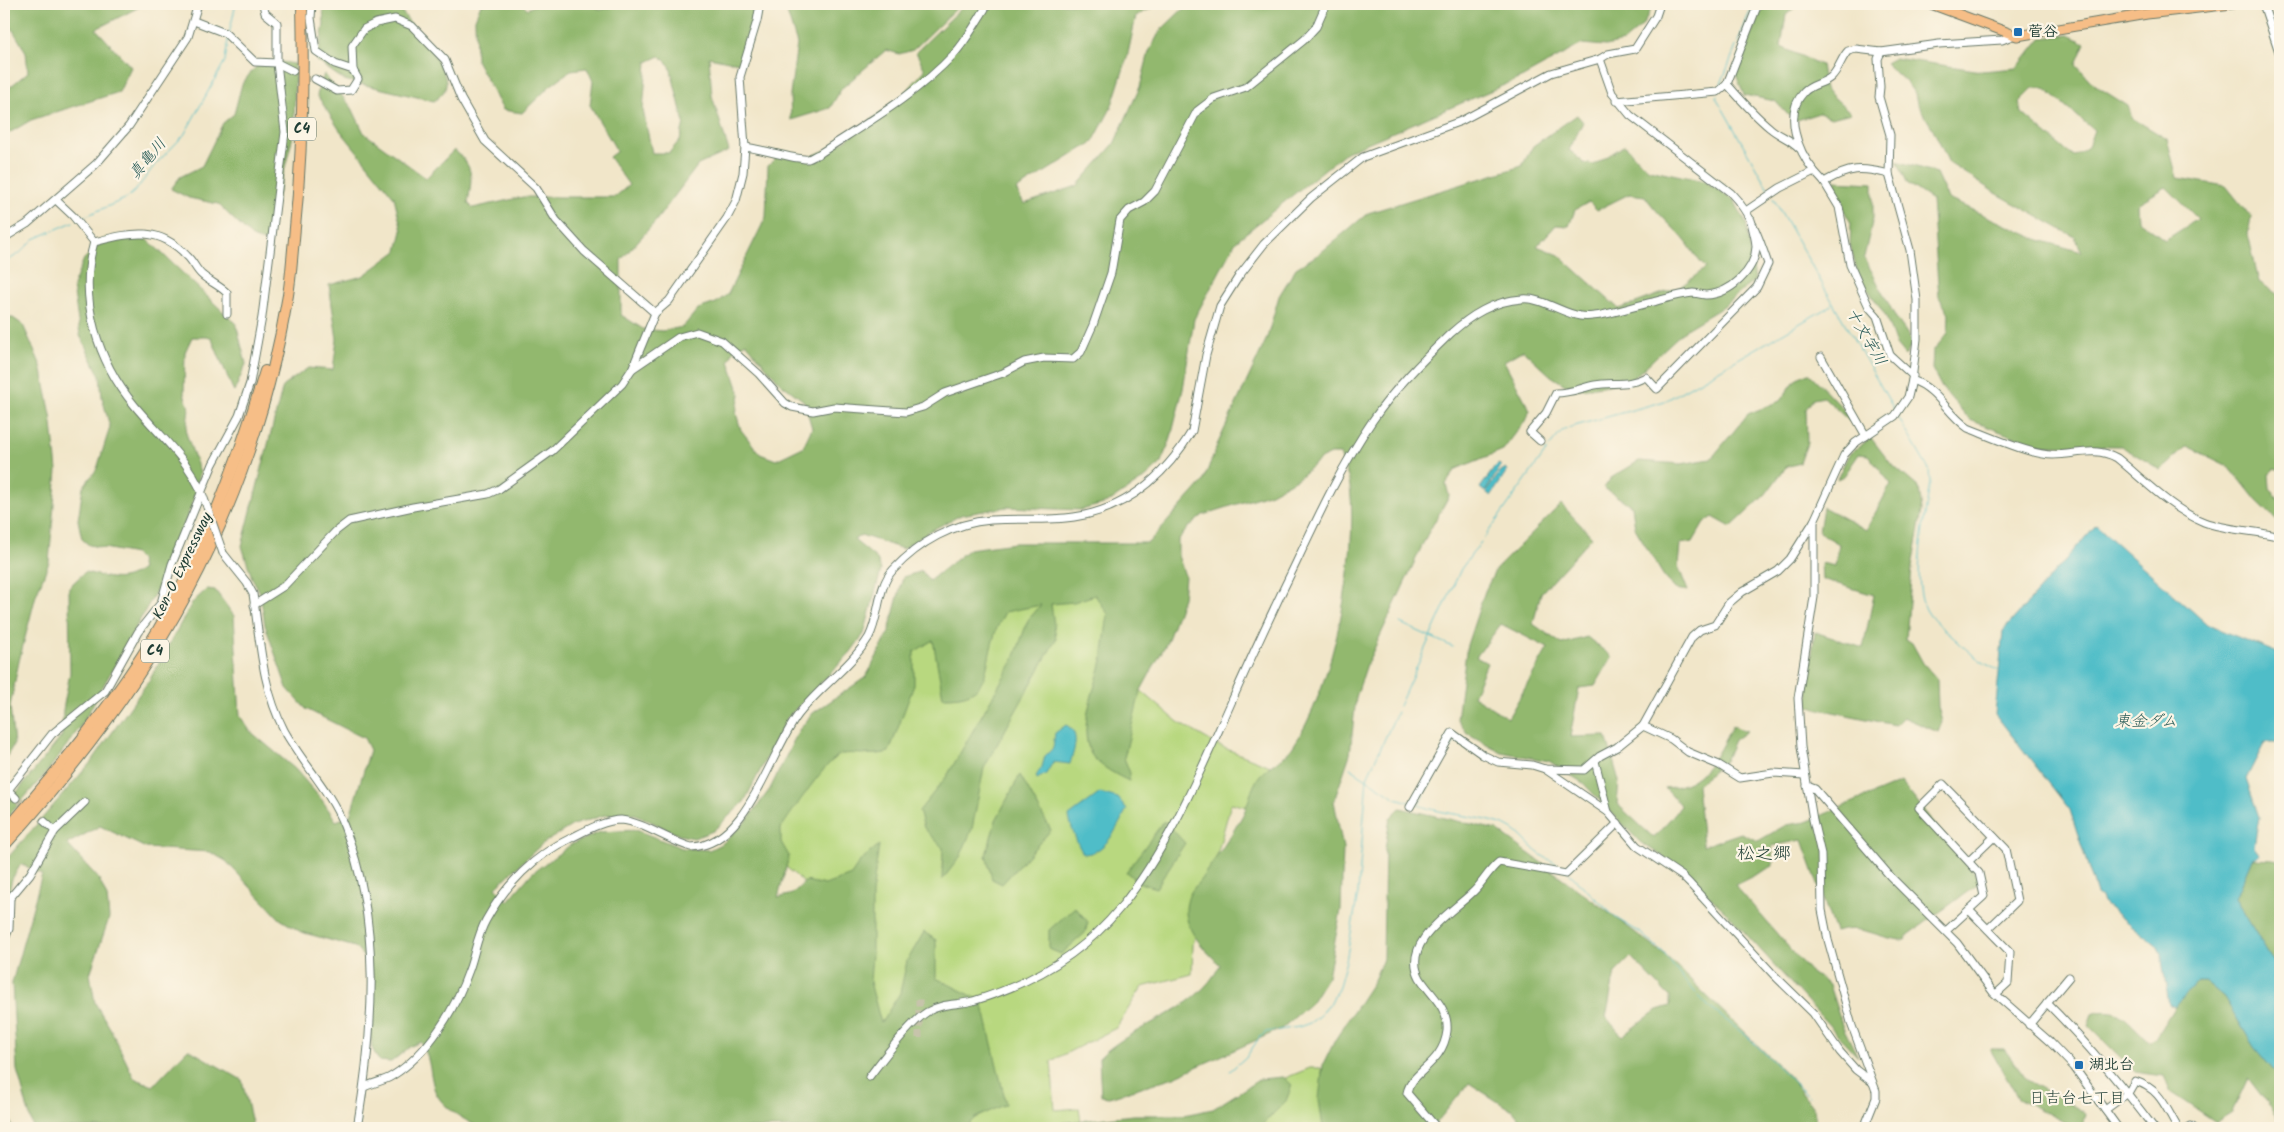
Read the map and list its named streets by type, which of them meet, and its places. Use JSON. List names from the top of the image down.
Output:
{
  "streets": {
    "highway": ["C4", "Ken-O Expressway"]
  },
  "districts": ["松之郷", "日吉台七丁目"],
  "water": ["真亀川", "十文字川", "東金ダム"],
  "places": {
    "transit": ["菅谷", "湖北台"]
  }
}
